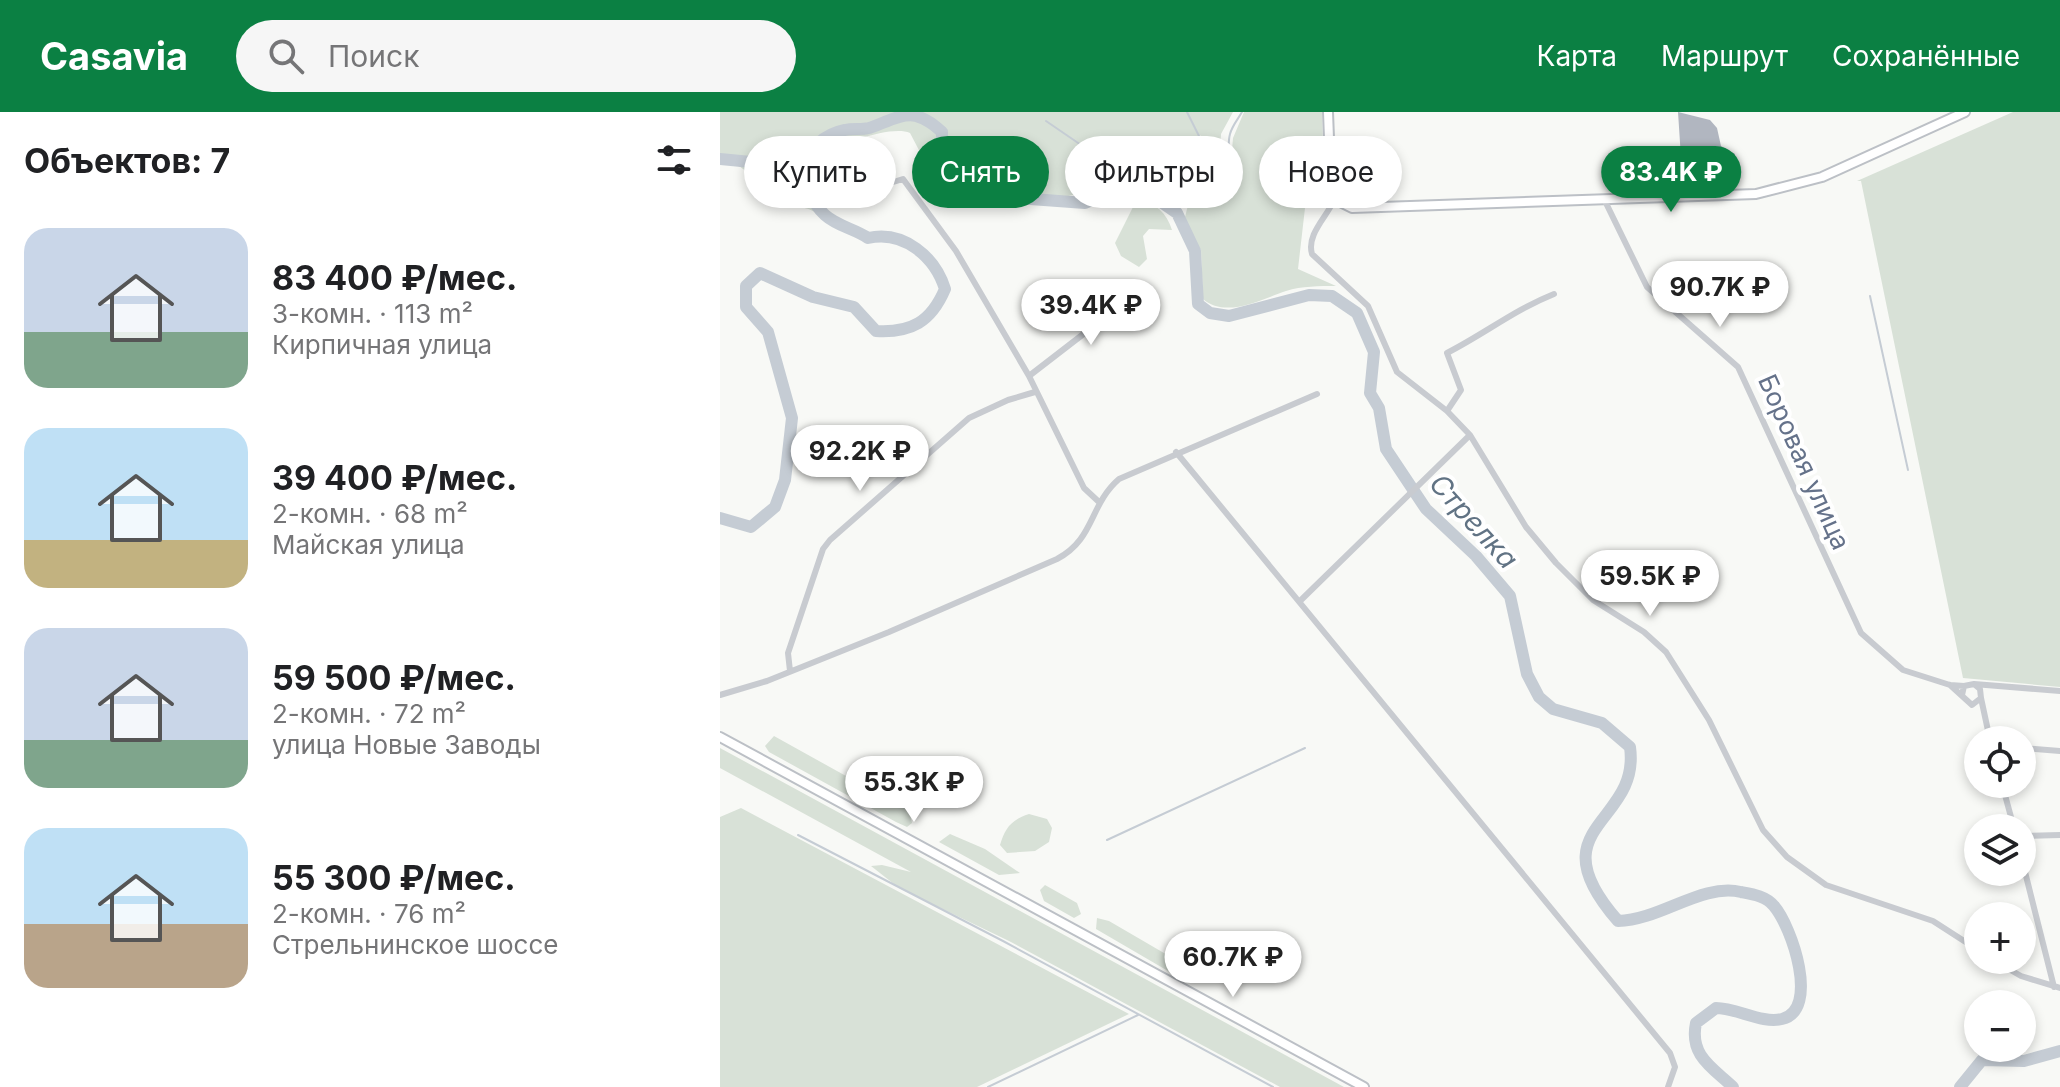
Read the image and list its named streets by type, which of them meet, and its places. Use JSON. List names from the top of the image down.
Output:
{
  "streets": {
    "street": ["Боровая улица"]
  },
  "water": ["Стрелка"],
  "page": {
    "header": "Casavia",
    "search": "Поиск",
    "nav": ["Карта", "Маршрут", "Сохранённые"],
    "heading": "Объектов: 7",
    "chip": [
      "Купить",
      "Снять",
      "Фильтры",
      "Новое"
    ],
    "price": [
      "83.4K ₽",
      "90.7K ₽",
      "39.4K ₽",
      "92.2K ₽",
      "59.5K ₽",
      "55.3K ₽",
      "60.7K ₽"
    ],
    "list": [
      {
        "name": "83 400 ₽/мес.",
        "note": "3-комн. · 113 m² · Кирпичная улица"
      },
      {
        "name": "39 400 ₽/мес.",
        "note": "2-комн. · 68 m² · Майская улица"
      },
      {
        "name": "59 500 ₽/мес.",
        "note": "2-комн. · 72 m² · улица Новые Заводы"
      },
      {
        "name": "55 300 ₽/мес.",
        "note": "2-комн. · 76 m² · Стрельнинское шоссе"
      }
    ],
    "map_buttons": ["+", "−"]
  }
}
